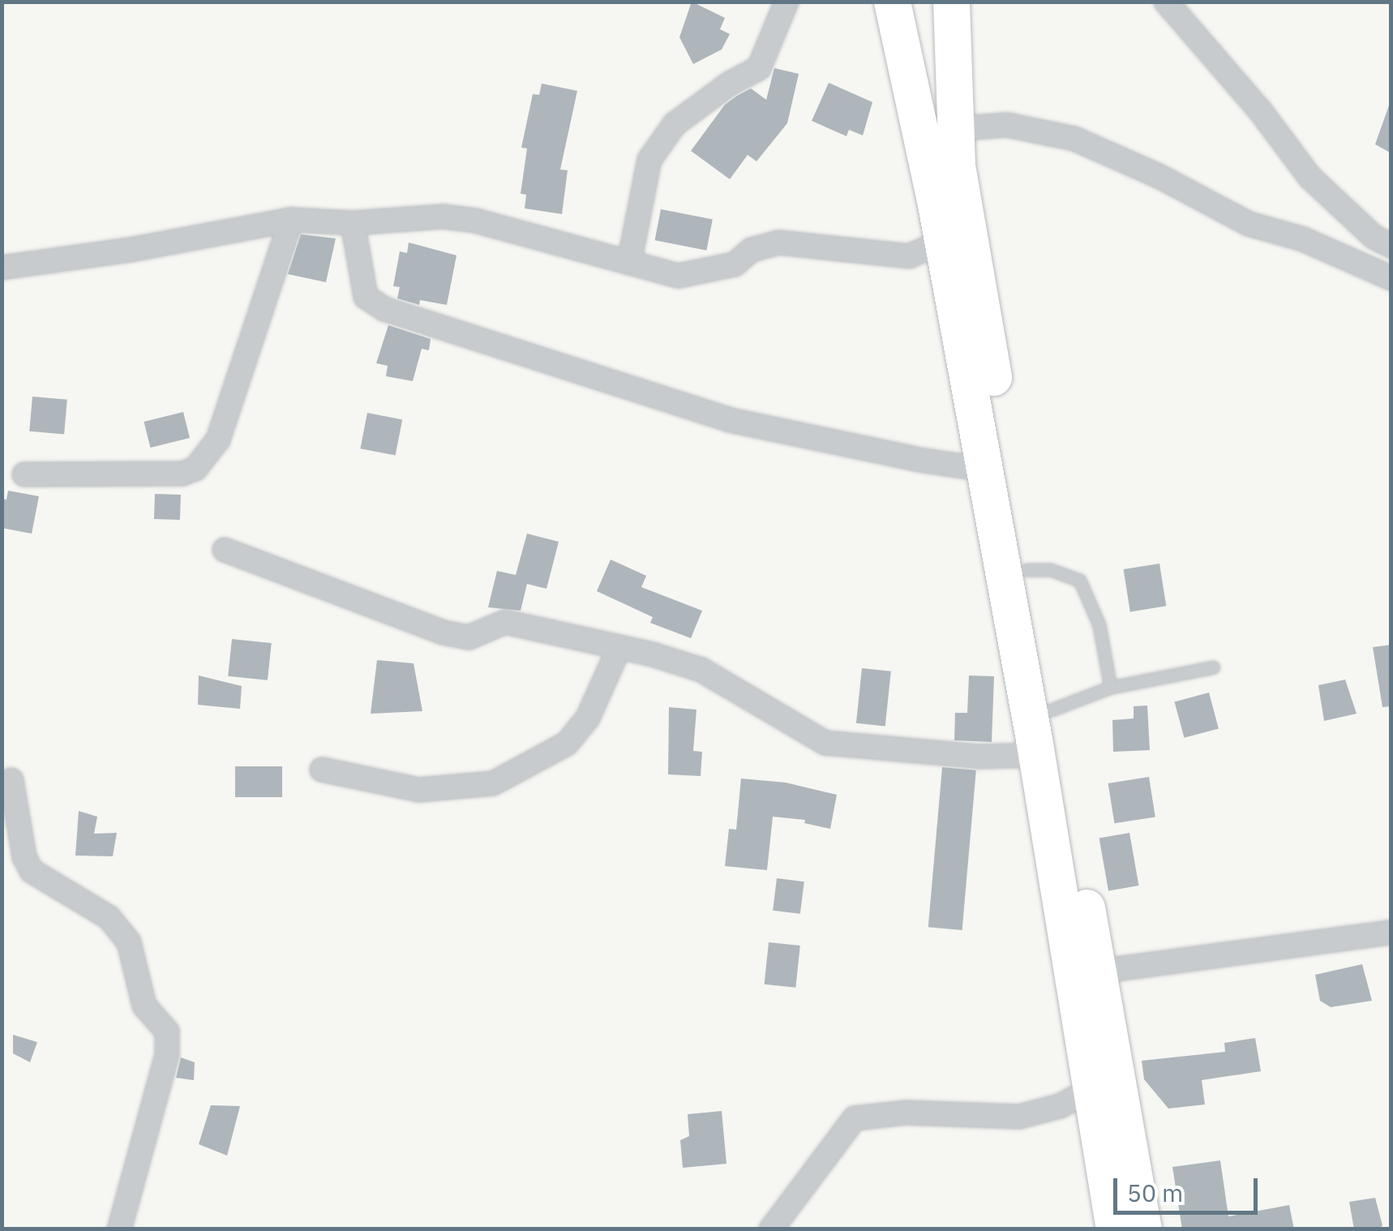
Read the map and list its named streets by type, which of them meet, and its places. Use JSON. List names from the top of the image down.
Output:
{
  "scale_bar": "50 m"
}
